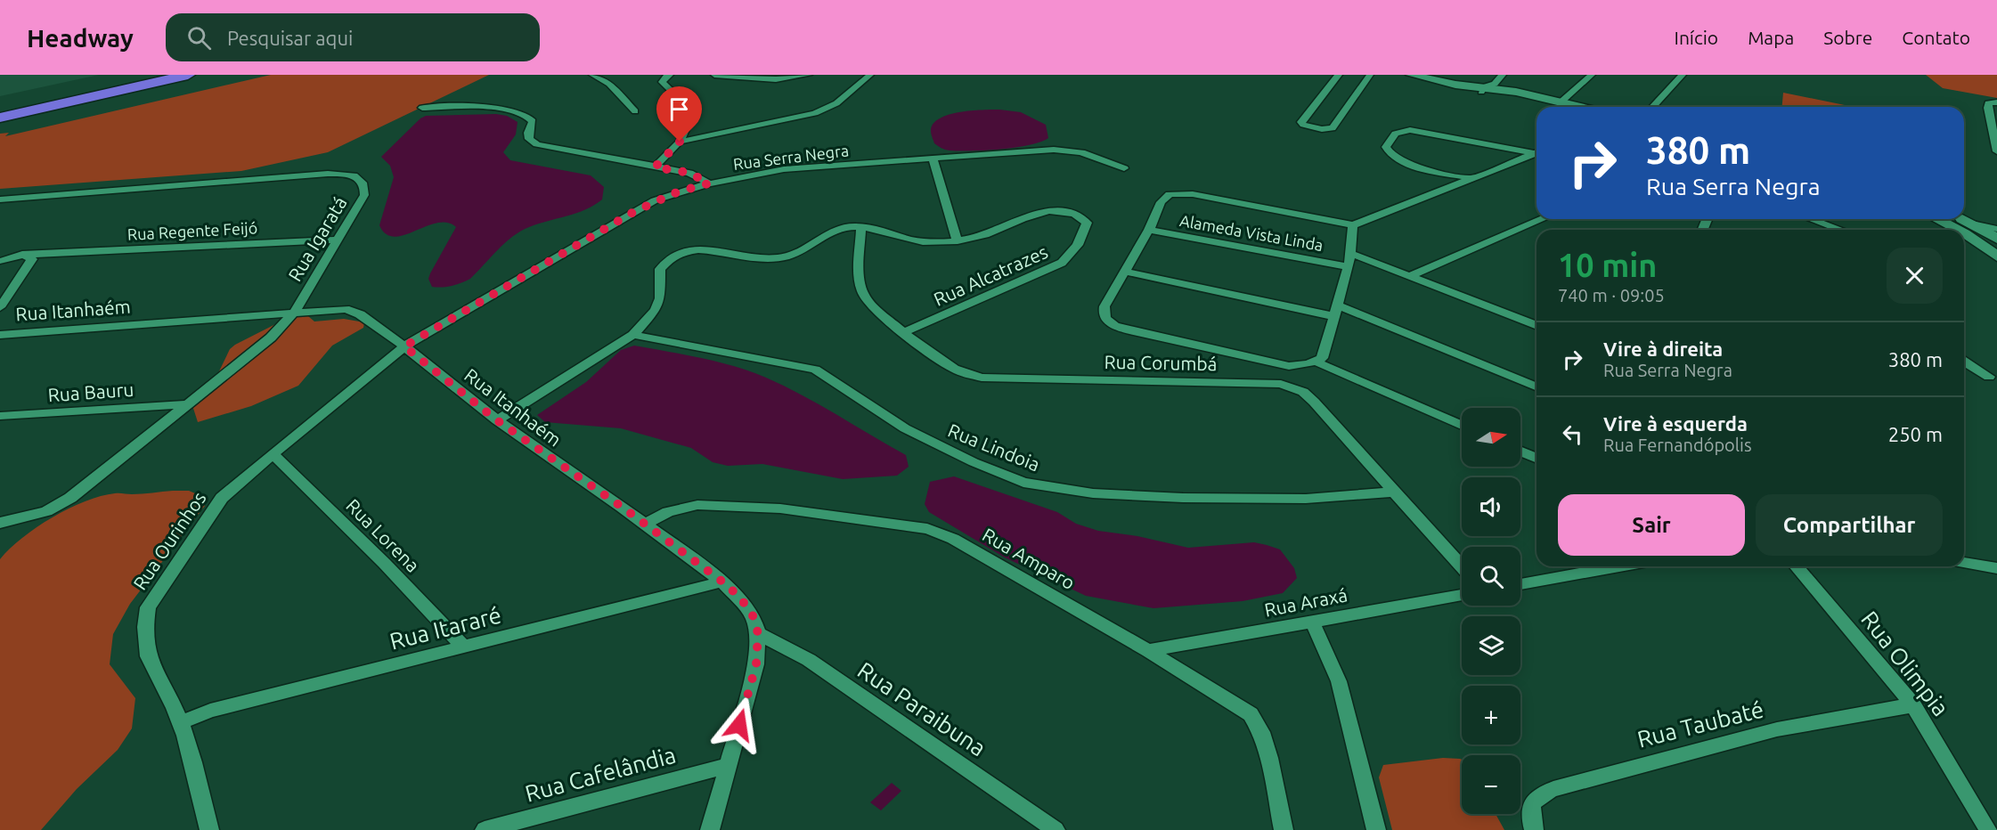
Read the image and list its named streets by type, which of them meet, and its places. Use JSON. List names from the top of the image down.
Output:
{
  "streets": {
    "street": [
      "Rua Serra Negra",
      "Rua Regente Feijó",
      "Alameda Vista Linda",
      "Rua Igaratá",
      "Rua Alcatrazes",
      "Rua Itanhaém",
      "Rua Corumbá",
      "Rua Bauru",
      "Rua Lindoia",
      "Rua Lorena",
      "Rua Ourinhos",
      "Rua Amparo",
      "Rua Araxá",
      "Rua Itararé",
      "Rua Olimpia",
      "Rua Paraibuna",
      "Rua Taubaté",
      "Rua Cafelândia"
    ]
  },
  "crossings": [
    ["Rua Serra Negra", "Rua Itanhaém"],
    ["Rua Serra Negra", "Rua Ourinhos"],
    ["Rua Regente Feijó", "Rua Igaratá"],
    ["Rua Igaratá", "Rua Itanhaém"],
    ["Rua Igaratá", "Rua Bauru"],
    ["Rua Alcatrazes", "Rua Itanhaém"],
    ["Rua Alcatrazes", "Rua Corumbá"],
    ["Rua Alcatrazes", "Rua Lindoia"],
    ["Rua Itanhaém", "Rua Ourinhos"],
    ["Rua Itanhaém", "Rua Amparo"],
    ["Rua Itanhaém", "Rua Itararé"],
    ["Rua Itanhaém", "Rua Paraibuna"],
    ["Rua Itanhaém", "Rua Cafelândia"],
    ["Rua Corumbá", "Rua Lindoia"],
    ["Rua Lorena", "Rua Ourinhos"],
    ["Rua Lorena", "Rua Itararé"],
    ["Rua Ourinhos", "Rua Itararé"],
    ["Rua Amparo", "Rua Araxá"],
    ["Rua Olimpia", "Rua Taubaté"]
  ],
  "north": "right",
  "page": {
    "header": "Headway",
    "search": "Pesquisar aqui",
    "nav": [
      "Início",
      "Mapa",
      "Sobre",
      "Contato"
    ],
    "turn": ["380 m", "Rua Serra Negra"],
    "heading": ["10 min", "740 m · 09:05"],
    "list": [
      {
        "name": "Vire à direita",
        "note": "Rua Serra Negra",
        "value": "380 m"
      },
      {
        "name": "Vire à esquerda",
        "note": "Rua Fernandópolis",
        "value": "250 m"
      }
    ],
    "map_buttons": ["+", "−"],
    "buttons": ["Sair", "Compartilhar"]
  }
}
